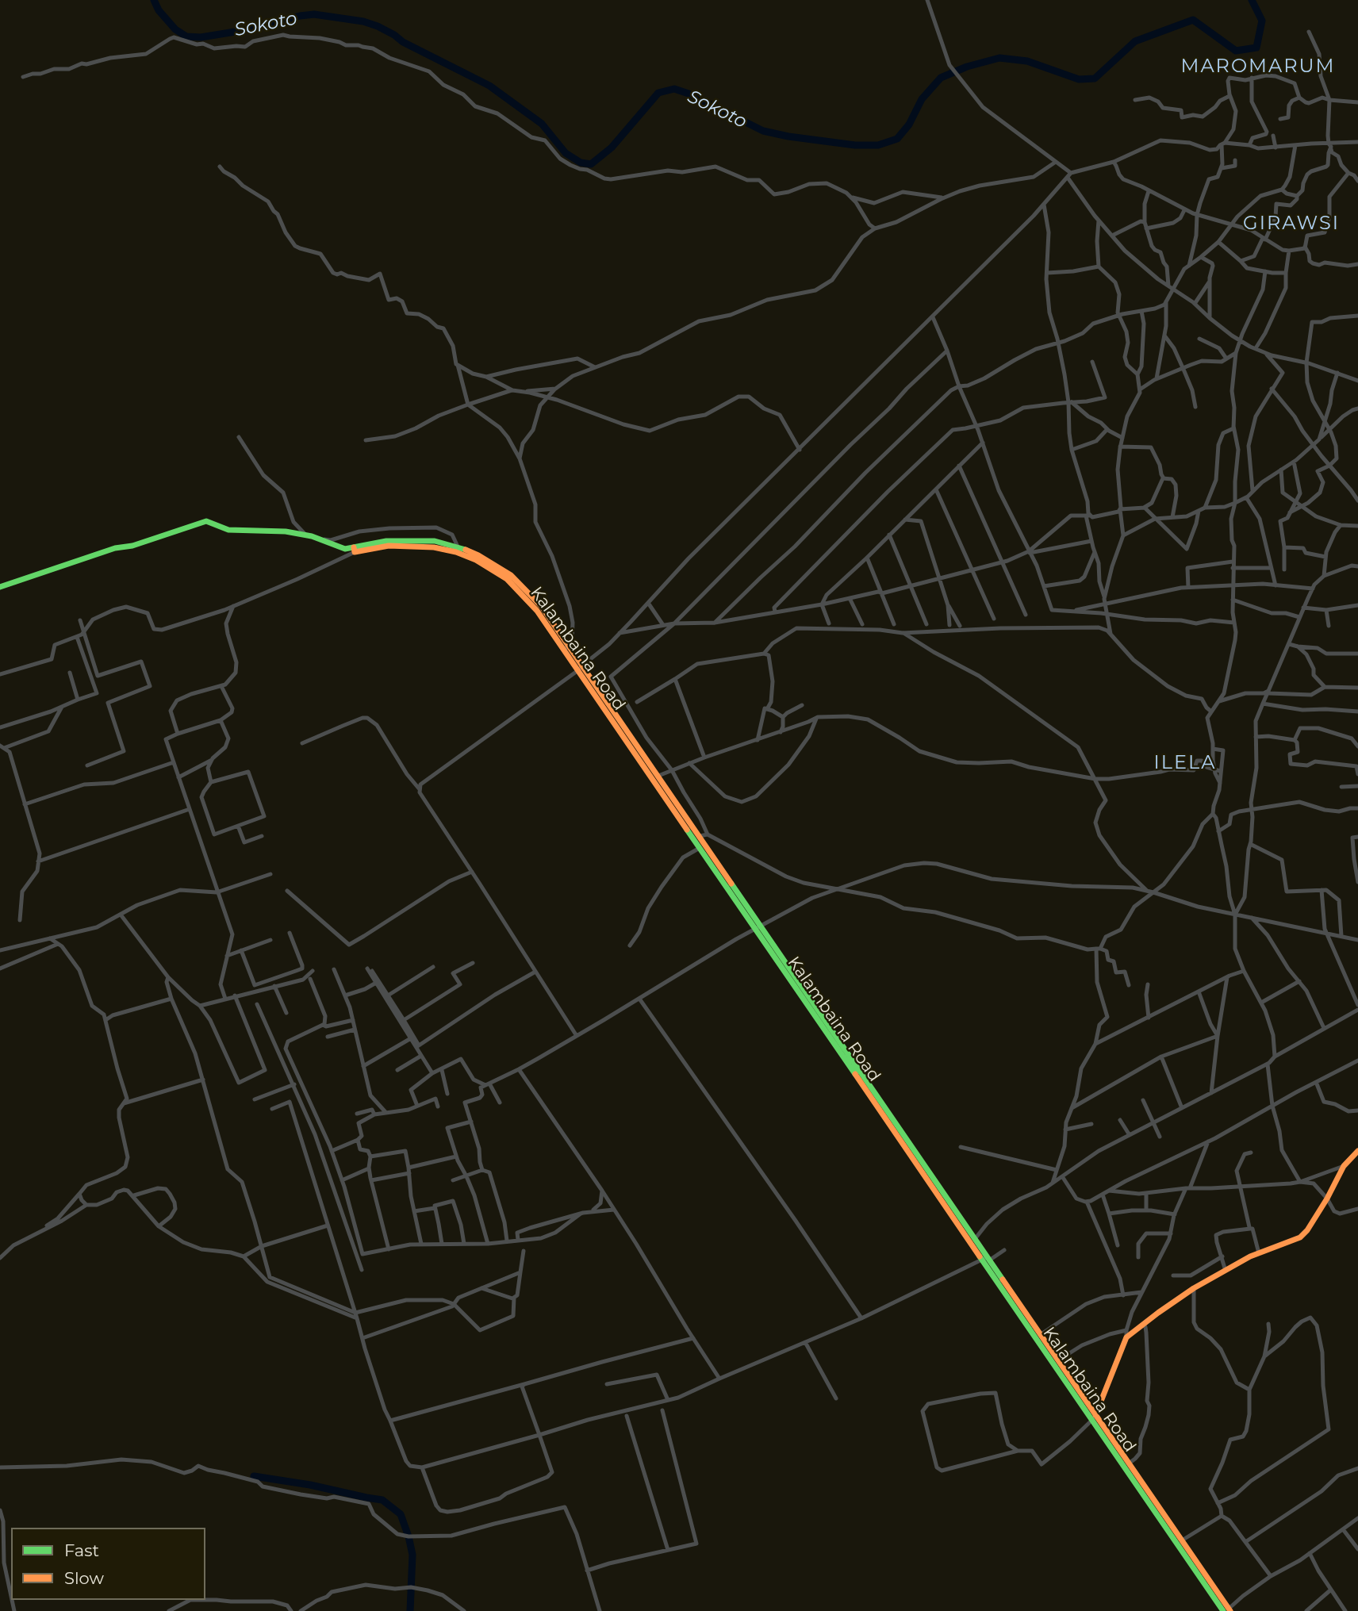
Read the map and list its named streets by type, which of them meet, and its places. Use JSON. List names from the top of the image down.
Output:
{
  "streets": {
    "main road": ["Kalambaina Road"]
  },
  "districts": ["MAROMARUM", "GIRAWSI", "ILELA"],
  "water": ["Sokoto"],
  "legend": ["Fast", "Slow"]
}
